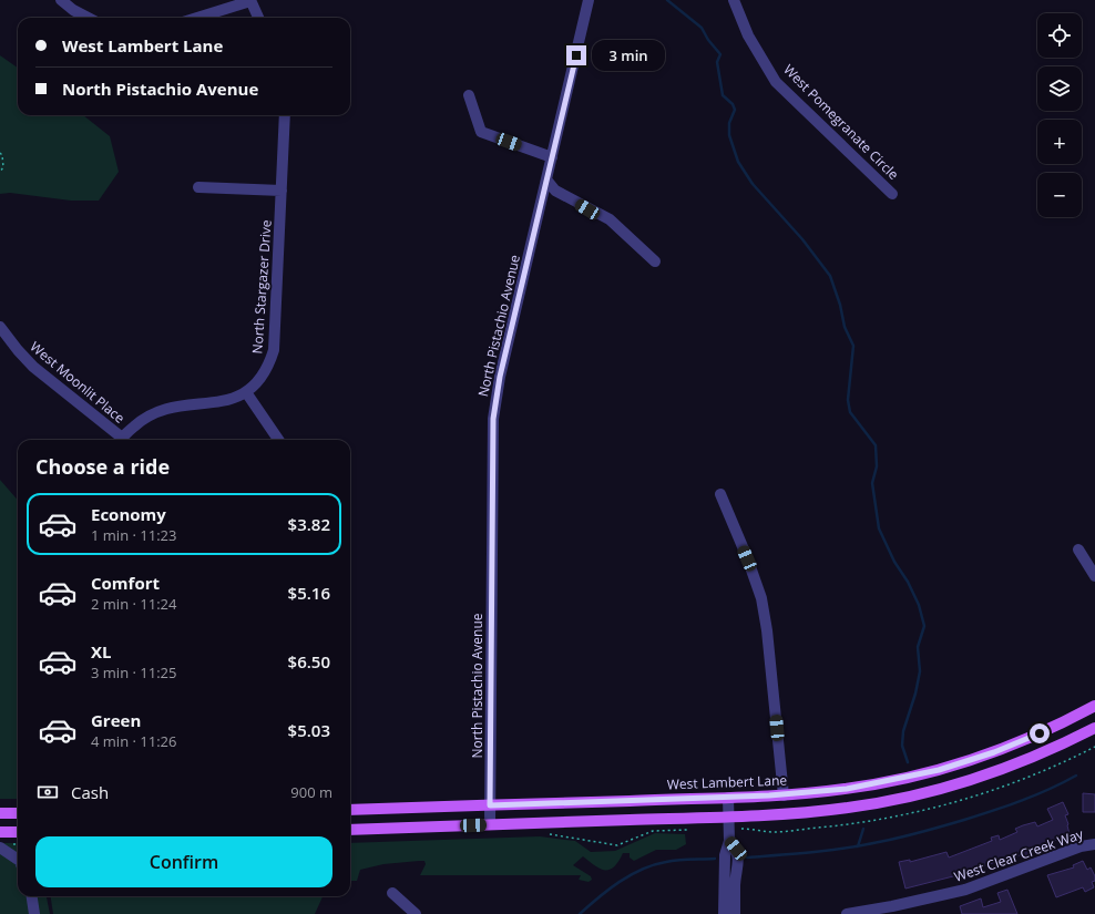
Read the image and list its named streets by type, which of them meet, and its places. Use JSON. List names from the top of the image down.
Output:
{
  "streets": {
    "main road": ["West Lambert Lane"],
    "street": [
      "West Pomegranate Circle",
      "North Stargazer Drive",
      "North Pistachio Avenue",
      "West Moonlit Place",
      "West Clear Creek Way"
    ]
  },
  "crossings": [
    ["North Pistachio Avenue", "West Lambert Lane"]
  ],
  "page": {
    "map_buttons": ["+", "−"],
    "banner": ["West Lambert Lane", "North Pistachio Avenue"],
    "bubble": "3 min",
    "heading": "Choose a ride",
    "list": [
      {
        "name": "Economy",
        "note": "1 min · 11:23",
        "value": "$3.82"
      },
      {
        "name": "Comfort",
        "note": "2 min · 11:24",
        "value": "$5.16"
      },
      {
        "name": "XL",
        "note": "3 min · 11:25",
        "value": "$6.50"
      },
      {
        "name": "Green",
        "note": "4 min · 11:26",
        "value": "$5.03"
      }
    ],
    "pay": ["Cash", "900 m"],
    "buttons": "Confirm"
  }
}
